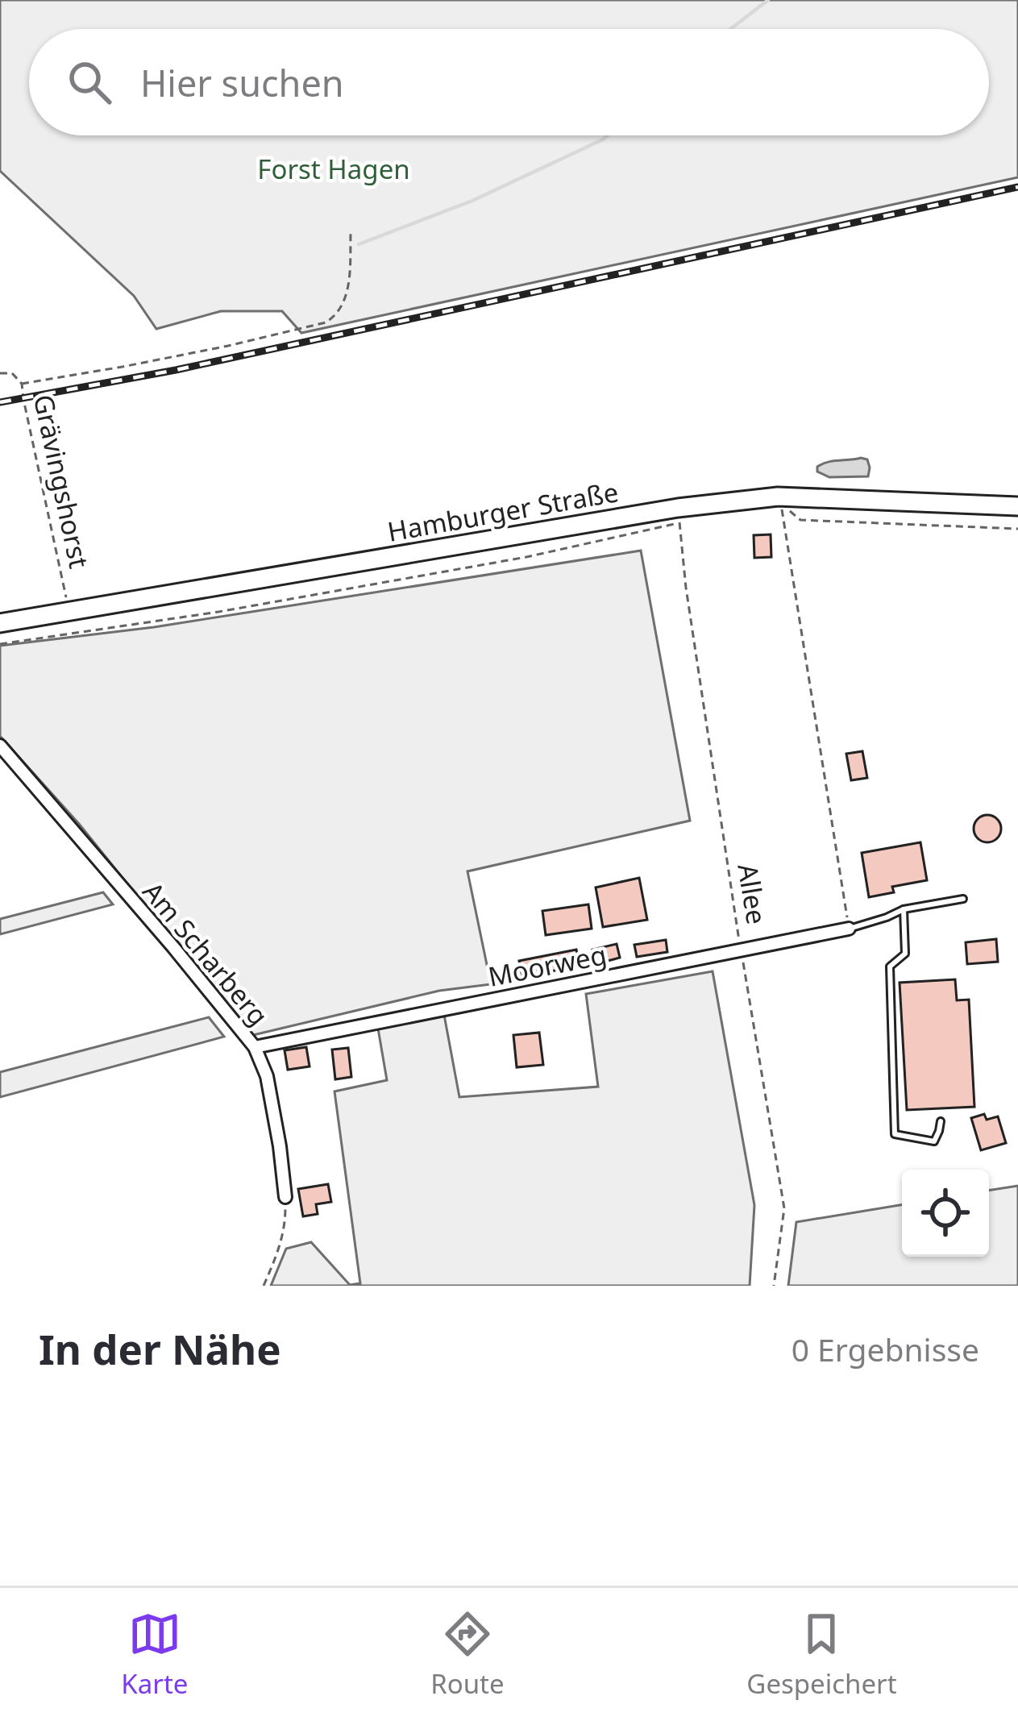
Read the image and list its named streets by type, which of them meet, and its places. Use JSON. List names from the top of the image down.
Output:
{
  "streets": {
    "main road": ["Hamburger Straße"],
    "street": ["Am Scharberg", "Moorweg"],
    "path": ["Grävingshorst", "Allee"]
  },
  "crossings": [
    ["Grävingshorst", "Hamburger Straße"],
    ["Allee", "Moorweg"],
    ["Am Scharberg", "Moorweg"]
  ],
  "parks": ["Forst Hagen"],
  "page": {
    "search": "Hier suchen",
    "heading": ["In der Nähe", "0 Ergebnisse"],
    "nav": ["Karte", "Route", "Gespeichert"]
  }
}
